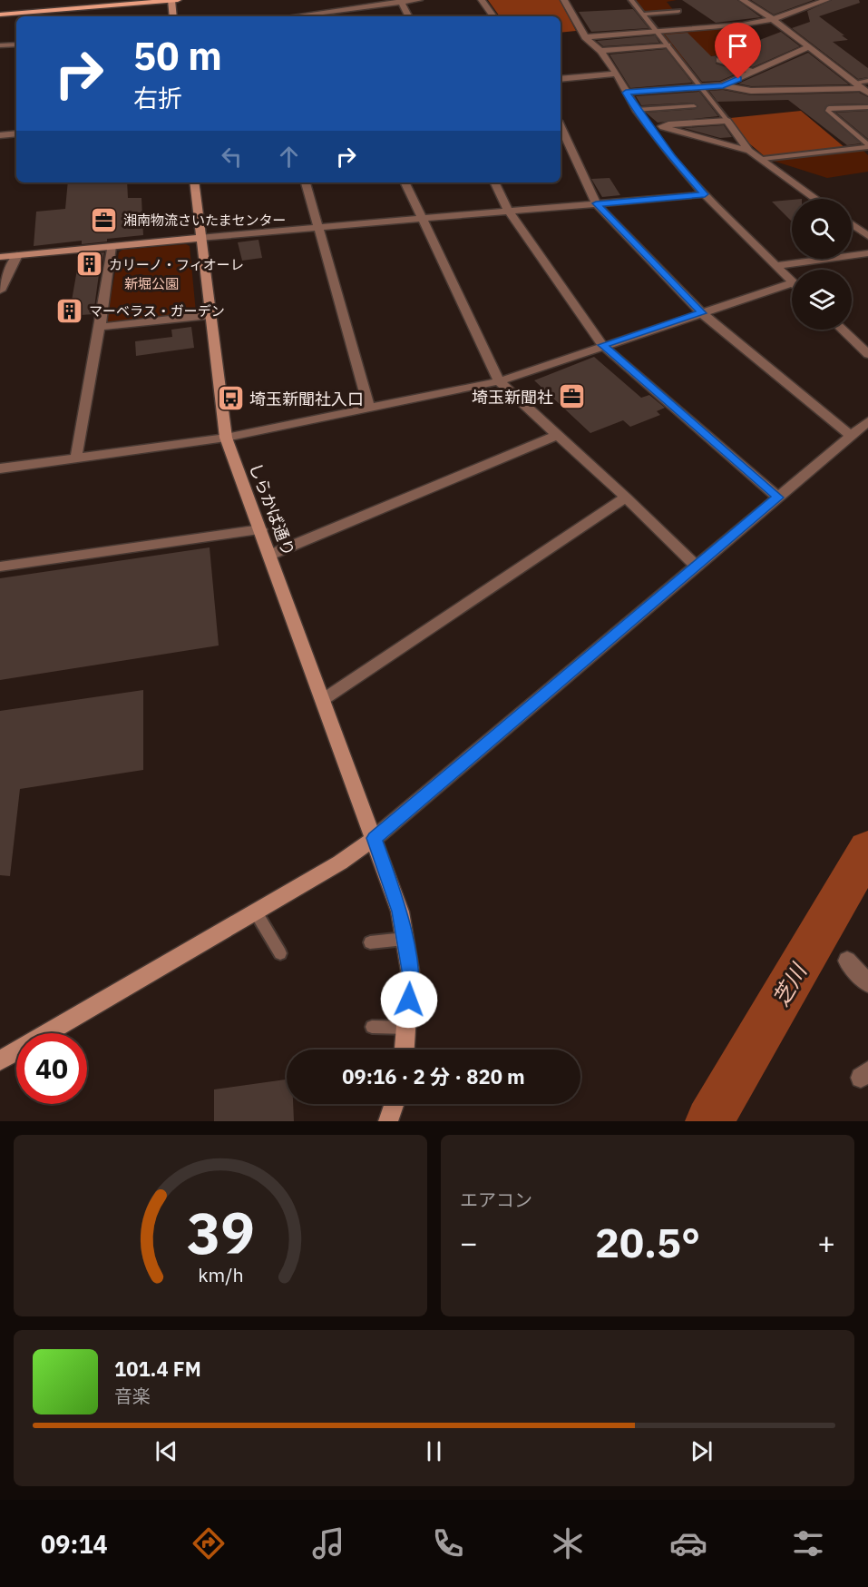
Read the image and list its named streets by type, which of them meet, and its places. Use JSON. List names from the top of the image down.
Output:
{
  "streets": {
    "street": ["しらかば通り"]
  },
  "water": ["芝川"],
  "parks": ["新堀公園"],
  "places": {
    "office": ["湘南物流さいたまセンター", "埼玉新聞社"],
    "building": ["カリーノ・フィオーレ", "マーベラス・ガーデン"],
    "bus stop": ["埼玉新聞社入口"]
  },
  "page": {
    "turn": ["50 m", "右折"],
    "limit": "40",
    "trip": "09:16 · 2 分 · 820 m",
    "tile": "エアコン",
    "heat": ["−", "20.5°", "+"],
    "song": ["101.4 FM", "音楽"],
    "tabs": "09:14",
    "gauge": ["39", "km/h"]
  }
}
